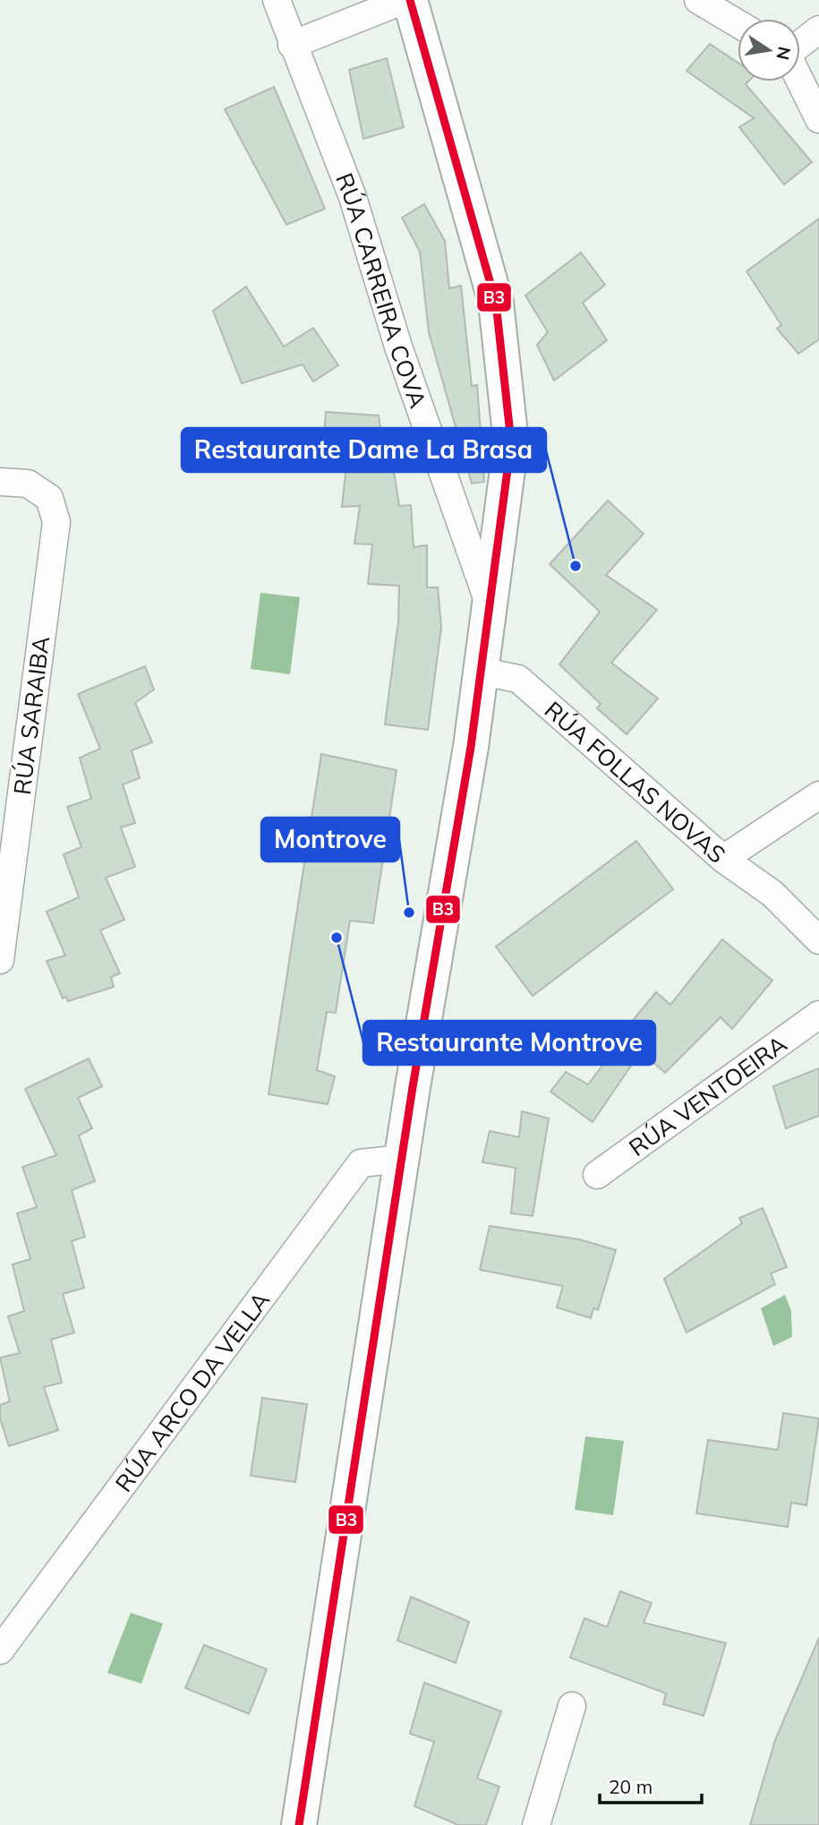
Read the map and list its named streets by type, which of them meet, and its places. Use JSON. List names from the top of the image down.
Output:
{
  "streets": {
    "street": [
      "RÚA CARREIRA COVA",
      "RÚA SARAIBA",
      "RÚA FOLLAS NOVAS",
      "RÚA VENTOEIRA",
      "RÚA ARCO DA VELLA"
    ]
  },
  "places": ["Restaurante Dame La Brasa", "Montrove", "Restaurante Montrove"],
  "lines": ["transit line B3"],
  "scale_bar": "20 m",
  "north": "right"
}
